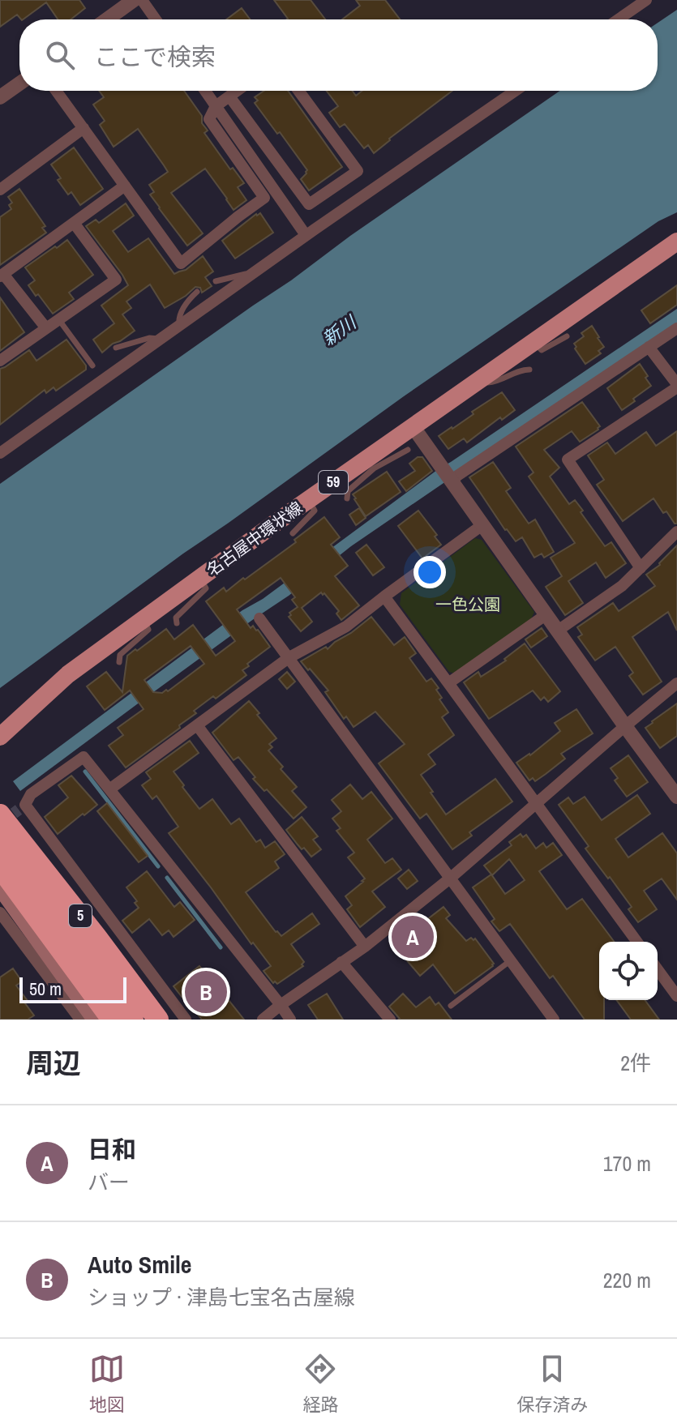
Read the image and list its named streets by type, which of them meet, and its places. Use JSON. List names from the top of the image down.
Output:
{
  "streets": {
    "highway": ["5"],
    "main road": ["59", "名古屋中環状線"]
  },
  "water": ["新川"],
  "parks": ["一色公園"],
  "scale_bar": "50 m",
  "page": {
    "search": "ここで検索",
    "pins": ["A", "B"],
    "scale": "50 m",
    "heading": ["周辺", "2件"],
    "list": [
      {
        "mark": "A",
        "name": "日和",
        "note": "バー",
        "value": "170 m"
      },
      {
        "mark": "B",
        "name": "Auto Smile",
        "note": "ショップ · 津島七宝名古屋線",
        "value": "220 m"
      }
    ],
    "nav": ["地図", "経路", "保存済み"]
  }
}
